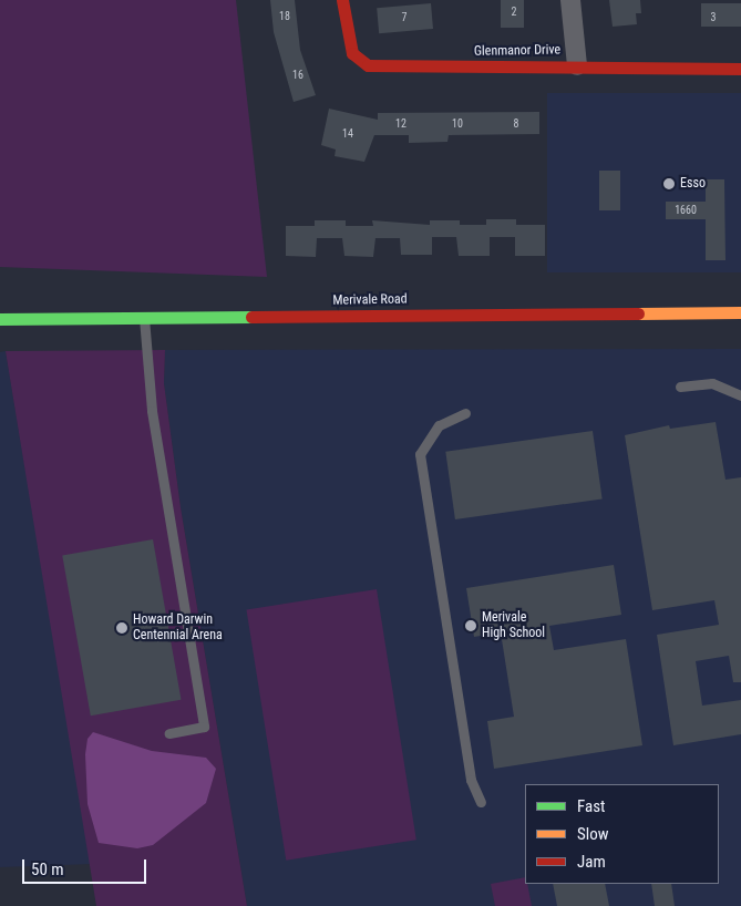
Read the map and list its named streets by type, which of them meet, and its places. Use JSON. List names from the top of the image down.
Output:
{
  "streets": {
    "main road": ["Glenmanor Drive", "Merivale Road"]
  },
  "places": ["Esso", "Merivale High School", "Howard Darwin Centennial Arena"],
  "house_numbers": [
    "2",
    "18",
    "7",
    "3",
    "16",
    "12",
    "10",
    "8",
    "14",
    "1660"
  ],
  "legend": ["Fast", "Slow", "Jam"],
  "scale_bar": "50 m"
}
